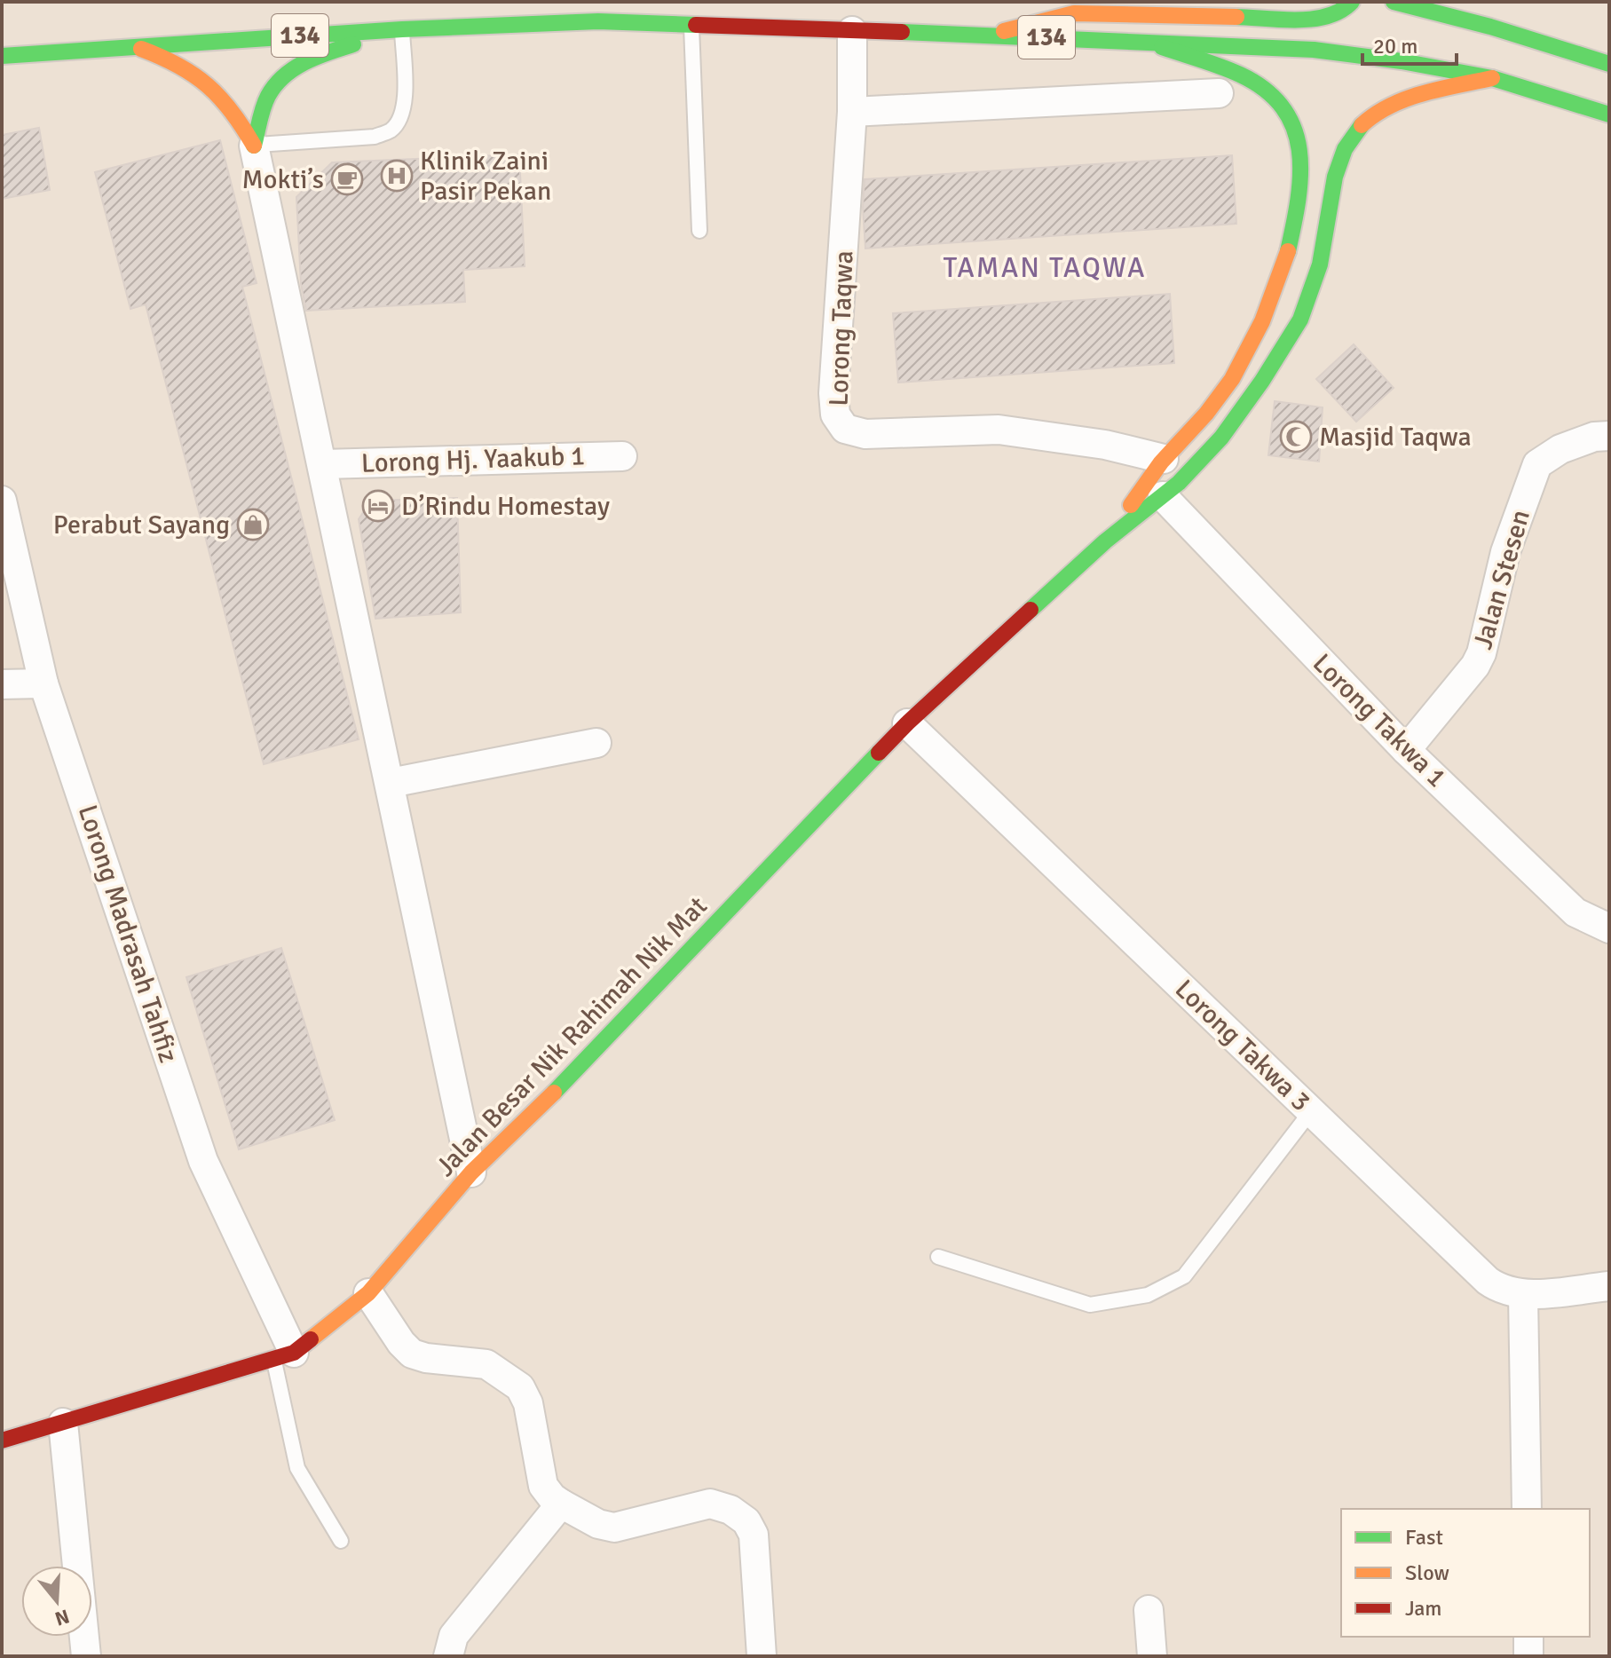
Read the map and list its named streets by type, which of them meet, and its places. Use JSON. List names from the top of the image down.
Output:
{
  "streets": {
    "street": [
      "134",
      "Lorong Taqwa",
      "Lorong Hj. Yaakub 1",
      "Jalan Stesen",
      "Lorong Takwa 1",
      "Lorong Madrasah Tahfiz",
      "Jalan Besar Nik Rahimah Nik Mat",
      "Lorong Takwa 3"
    ]
  },
  "crossings": [
    ["134", "Lorong Taqwa"],
    ["134", "Jalan Besar Nik Rahimah Nik Mat"],
    ["Lorong Taqwa", "Jalan Besar Nik Rahimah Nik Mat"],
    ["Jalan Stesen", "Lorong Takwa 1"],
    ["Lorong Takwa 1", "Jalan Besar Nik Rahimah Nik Mat"],
    ["Lorong Madrasah Tahfiz", "Jalan Besar Nik Rahimah Nik Mat"],
    ["Jalan Besar Nik Rahimah Nik Mat", "Lorong Takwa 3"]
  ],
  "districts": ["TAMAN TAQWA"],
  "places": {
    "hospital": ["Klinik Zaini Pasir Pekan"],
    "cafe": ["Mokti’s"],
    "mosque": ["Masjid Taqwa"],
    "hotel": ["D’Rindu Homestay"],
    "shop": ["Perabut Sayang"]
  },
  "legend": ["Fast", "Slow", "Jam"],
  "scale_bar": "20 m",
  "north": "bottom"
}
